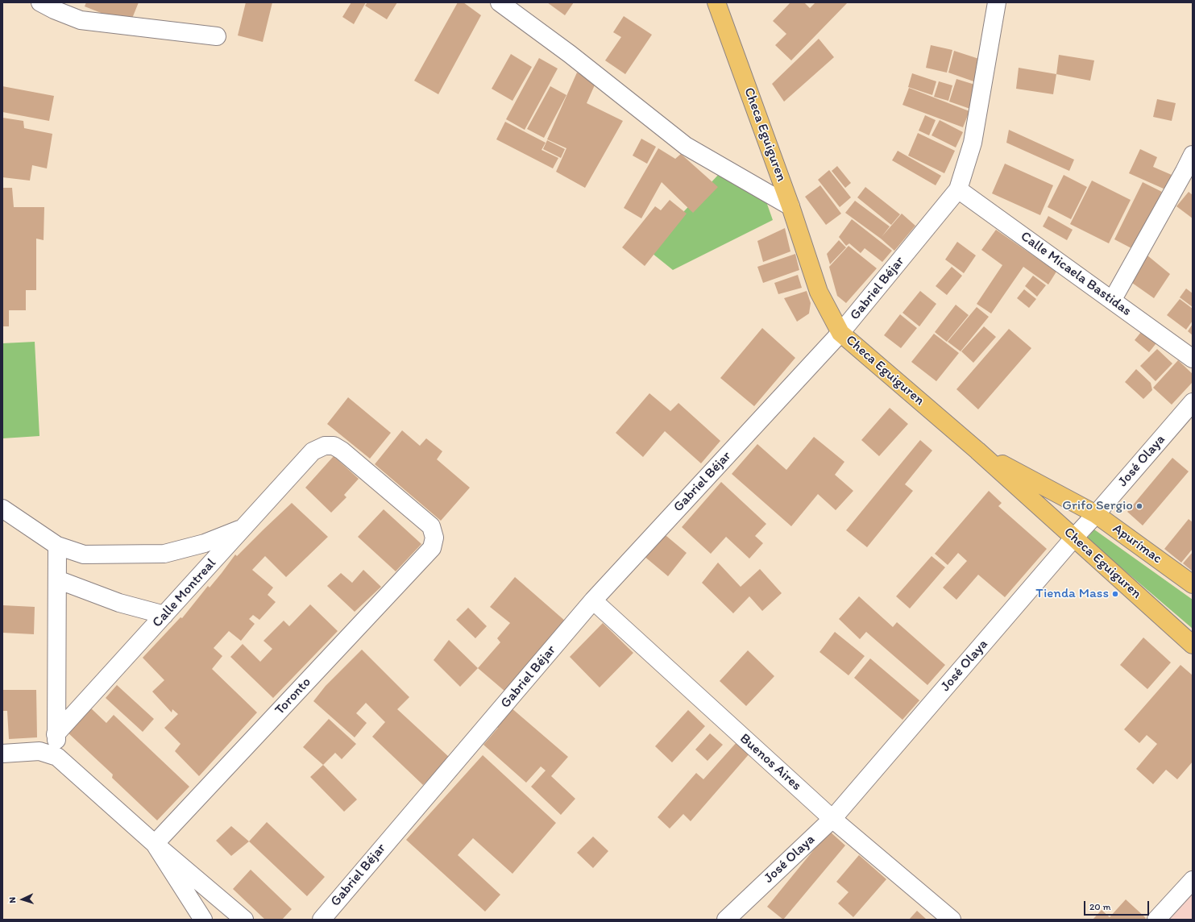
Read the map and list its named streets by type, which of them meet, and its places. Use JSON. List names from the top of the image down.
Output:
{
  "streets": {
    "main road": ["Checa Eguiguren", "Apurímac"],
    "street": [
      "Calle Micaela Bastidas",
      "Gabriel Béjar",
      "José Olaya",
      "Calle Montreal",
      "Toronto",
      "Buenos Aires"
    ]
  },
  "crossings": [
    ["Checa Eguiguren", "Gabriel Béjar"],
    ["Checa Eguiguren", "José Olaya"],
    ["Checa Eguiguren", "Apurímac"],
    ["Calle Micaela Bastidas", "Gabriel Béjar"],
    ["Gabriel Béjar", "Buenos Aires"],
    ["José Olaya", "Apurímac"],
    ["José Olaya", "Buenos Aires"],
    ["Calle Montreal", "Toronto"]
  ],
  "places": ["Grifo Sergio", "Tienda Mass"],
  "scale_bar": "20 m",
  "north": "left"
}
